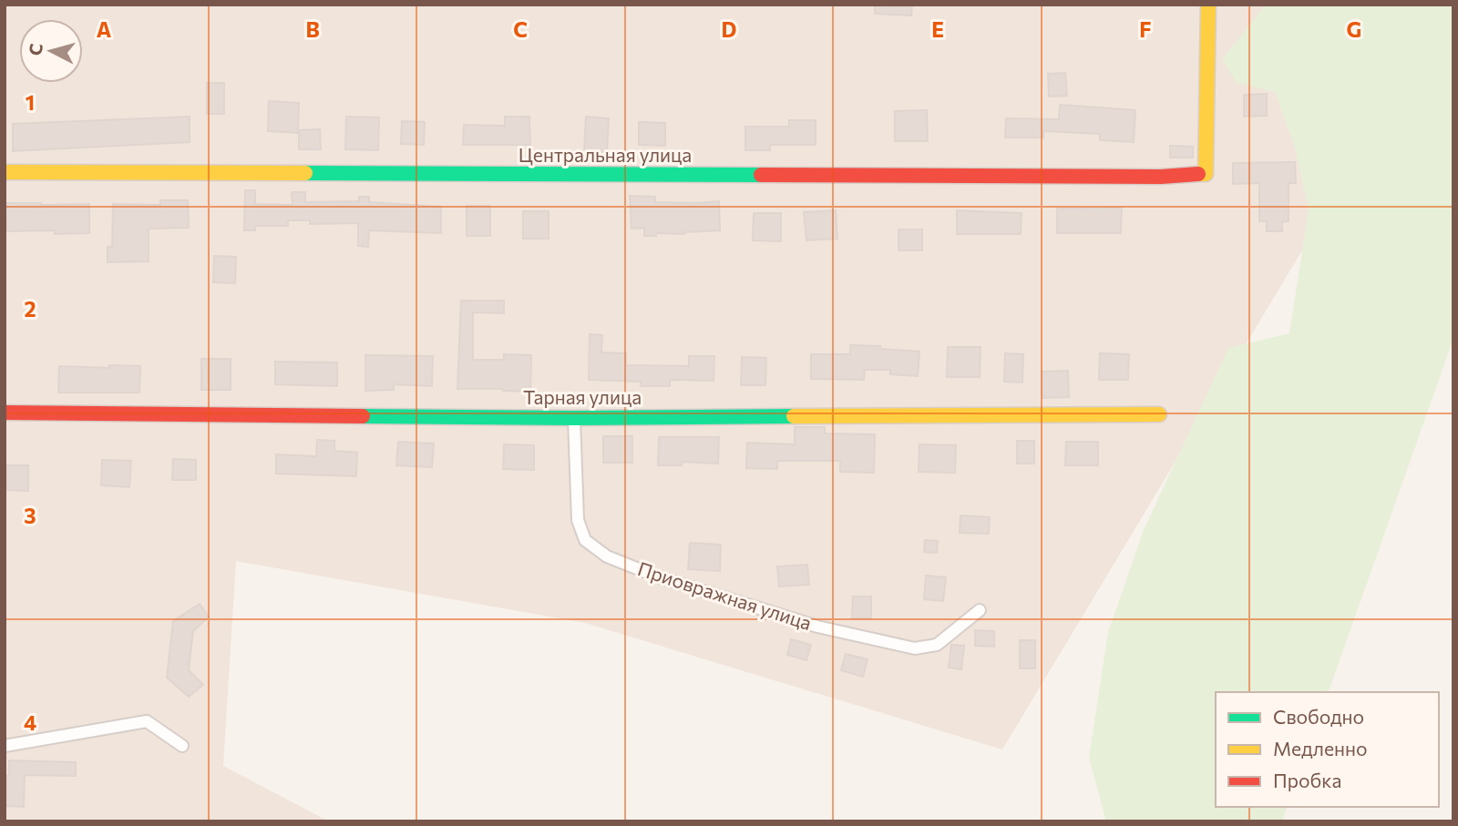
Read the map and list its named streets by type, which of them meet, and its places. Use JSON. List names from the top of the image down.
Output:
{
  "streets": {
    "street": ["Центральная улица", "Тарная улица", "Приовражная улица"]
  },
  "crossings": [
    ["Тарная улица", "Приовражная улица"]
  ],
  "legend": ["Свободно", "Медленно", "Пробка"],
  "north": "left",
  "grid": {
    "columns": [
      "A",
      "B",
      "C",
      "D",
      "E",
      "F",
      "G"
    ],
    "rows": [
      "1",
      "2",
      "3",
      "4"
    ]
  }
}
